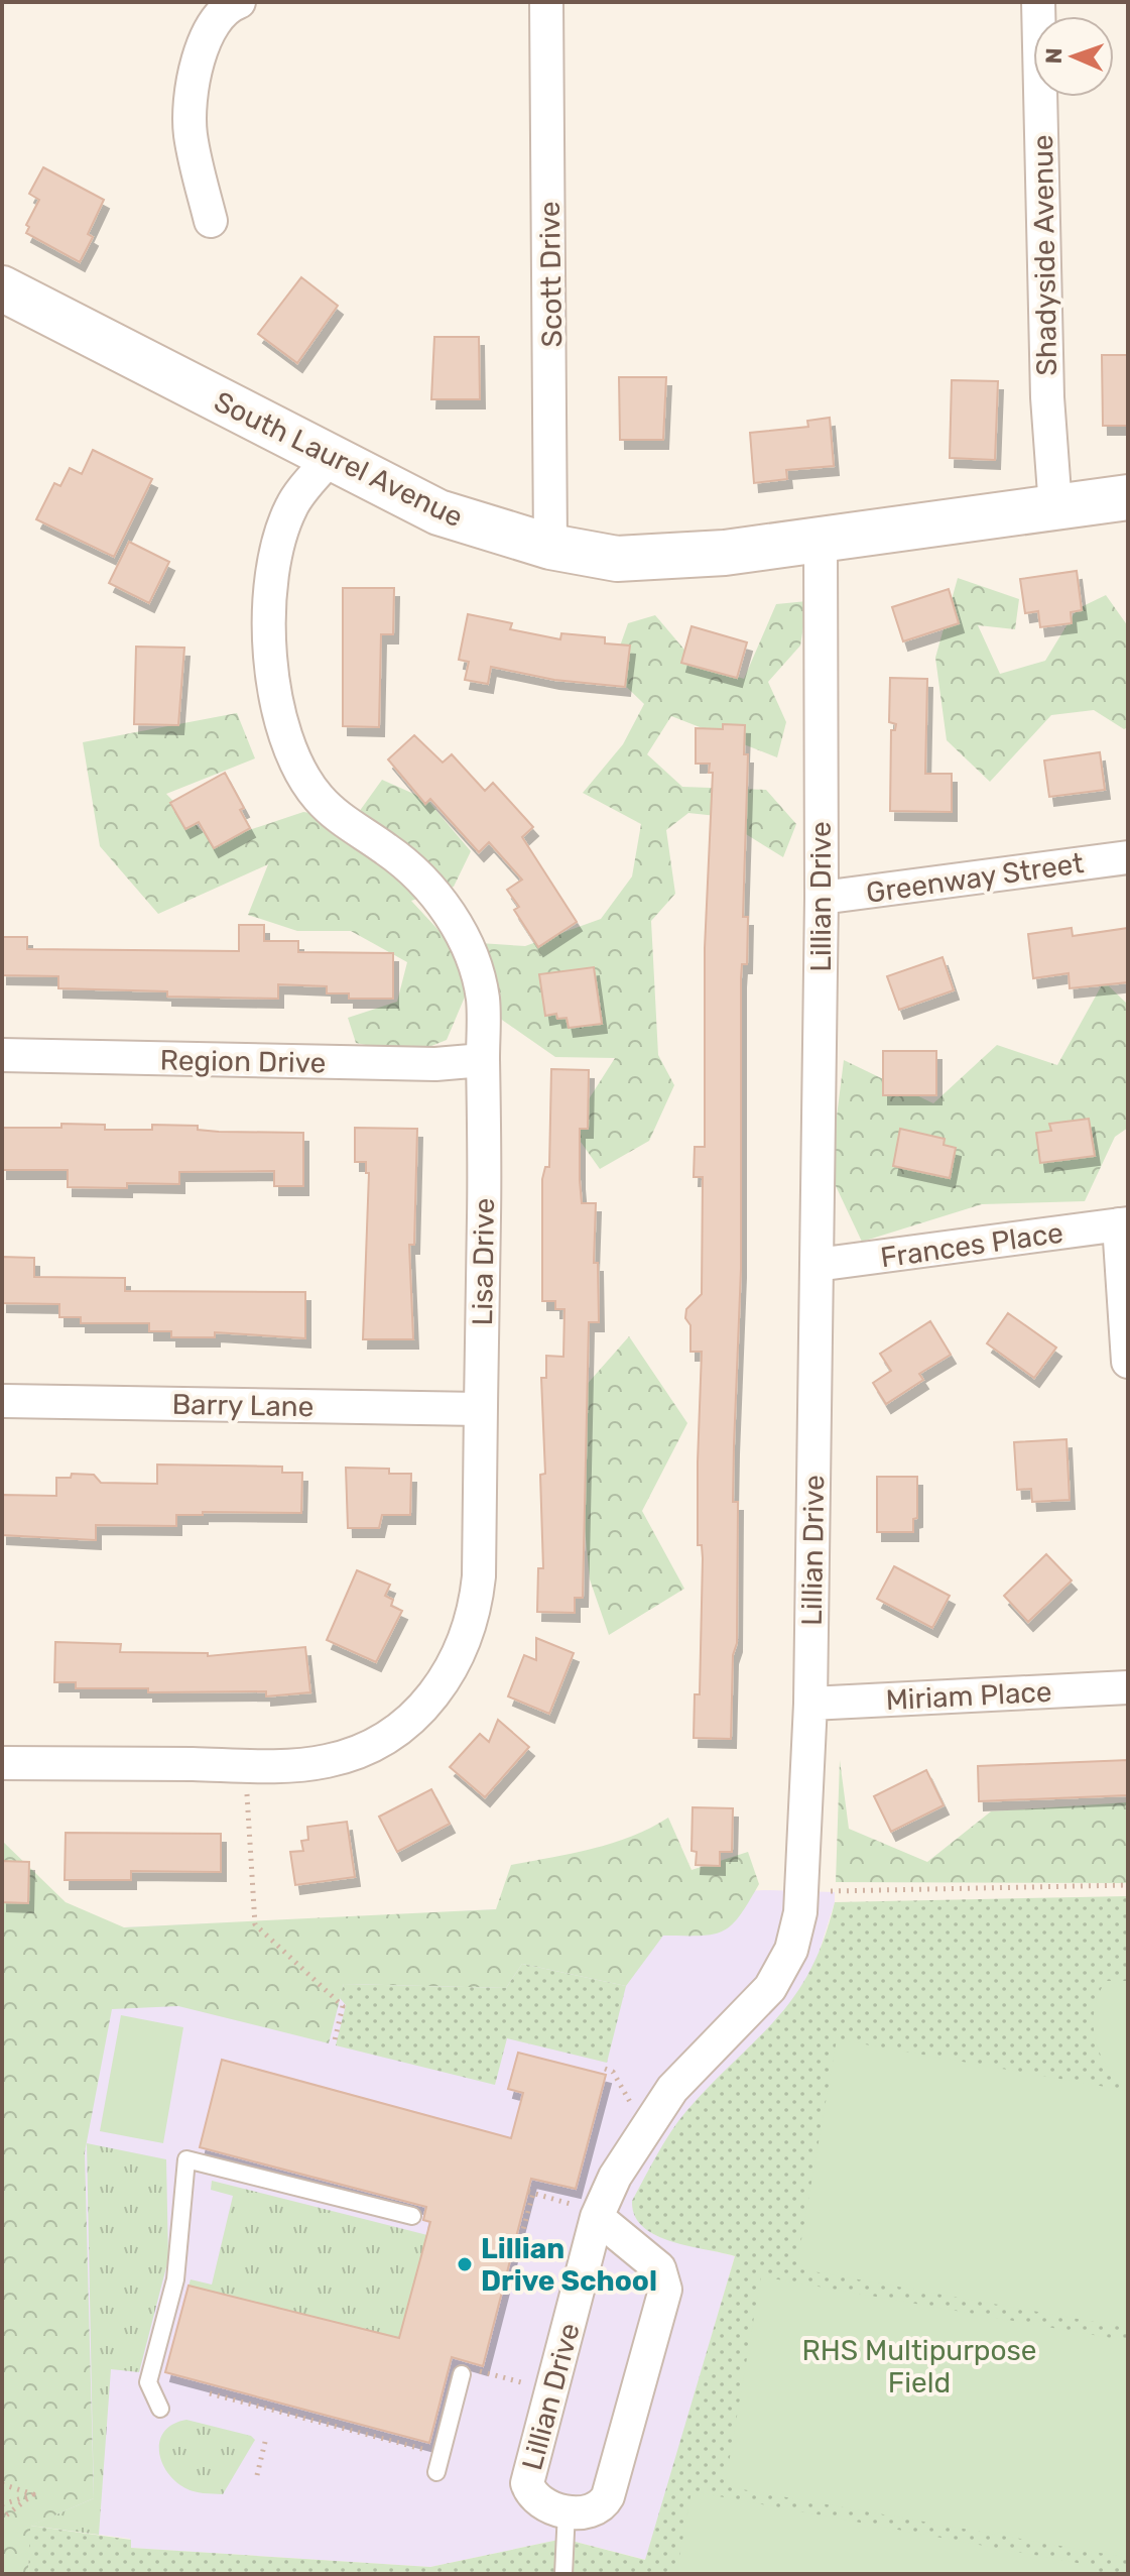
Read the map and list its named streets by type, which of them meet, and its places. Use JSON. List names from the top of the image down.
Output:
{
  "streets": {
    "street": [
      "Shadyside Avenue",
      "Scott Drive",
      "South Laurel Avenue",
      "Greenway Street",
      "Lillian Drive",
      "Region Drive",
      "Frances Place",
      "Lisa Drive",
      "Barry Lane",
      "Miriam Place"
    ]
  },
  "crossings": [
    ["Shadyside Avenue", "South Laurel Avenue"],
    ["Scott Drive", "South Laurel Avenue"],
    ["South Laurel Avenue", "Lillian Drive"],
    ["South Laurel Avenue", "Lisa Drive"],
    ["Greenway Street", "Lillian Drive"],
    ["Lillian Drive", "Frances Place"],
    ["Lillian Drive", "Miriam Place"],
    ["Region Drive", "Lisa Drive"],
    ["Lisa Drive", "Barry Lane"]
  ],
  "parks": ["RHS Multipurpose Field"],
  "places": ["Lillian Drive School"],
  "north": "left"
}
